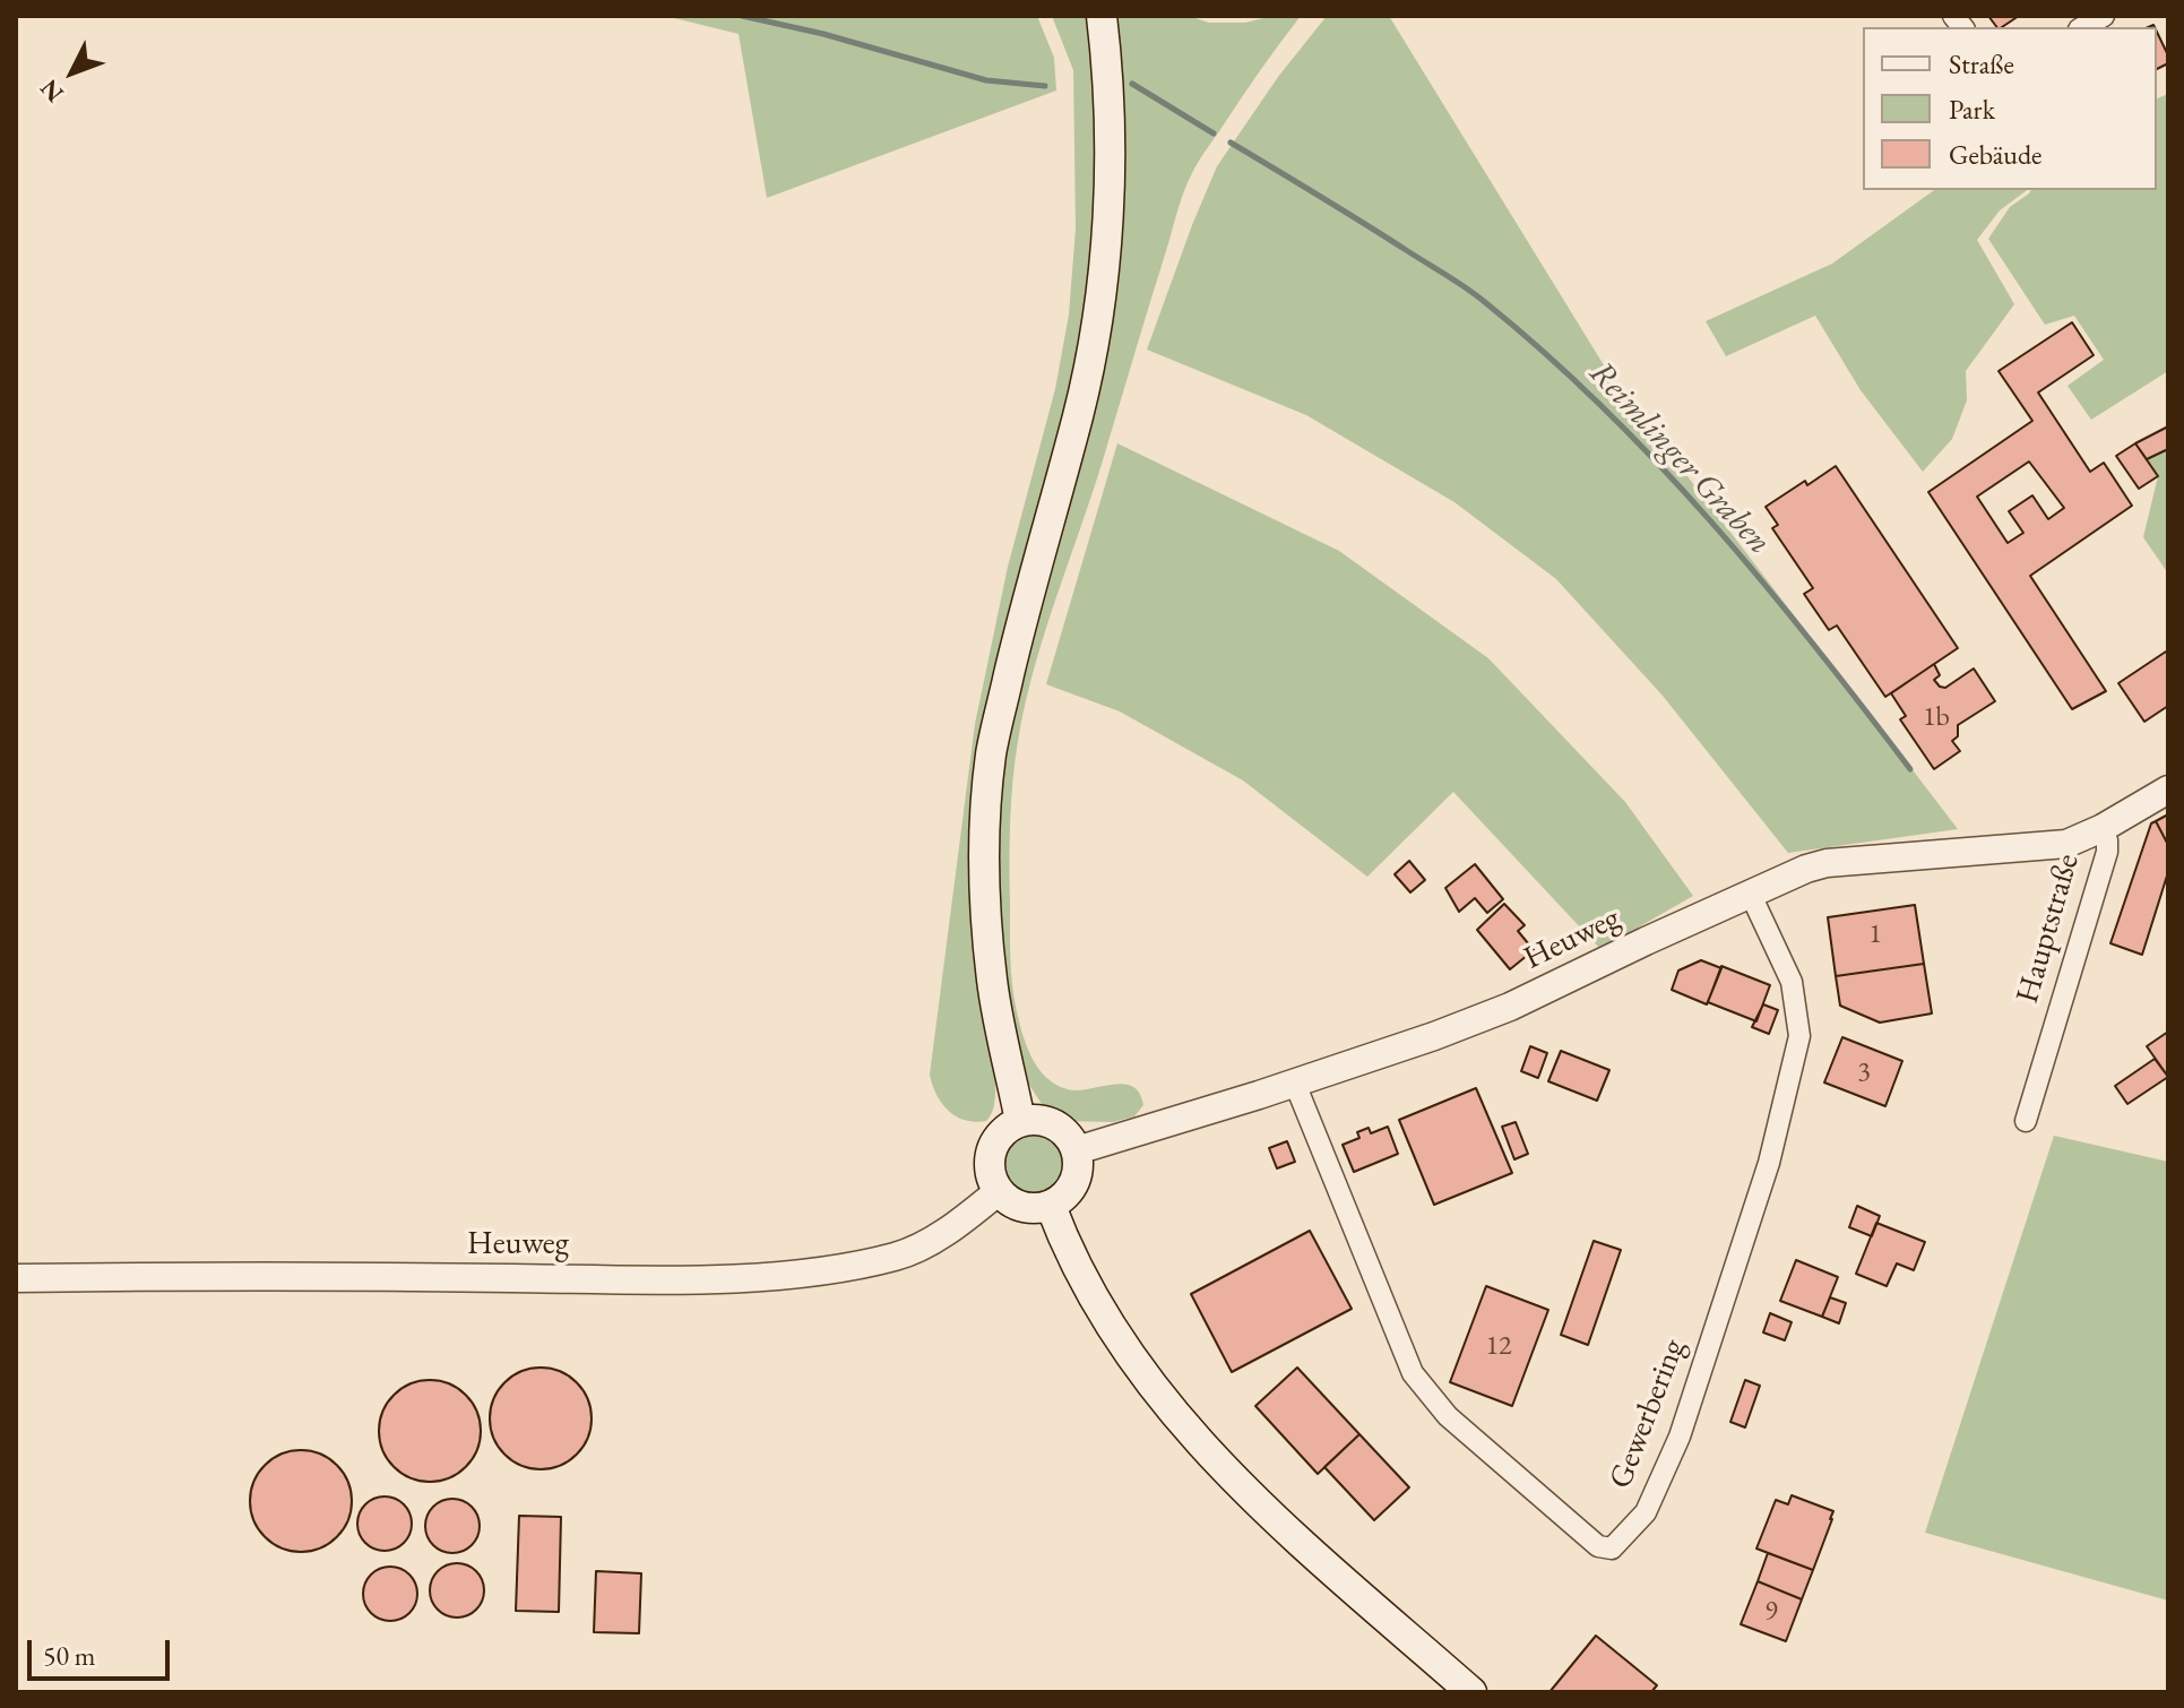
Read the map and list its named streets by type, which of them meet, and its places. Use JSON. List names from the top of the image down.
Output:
{
  "streets": {
    "street": ["Hauptstraße", "Heuweg", "Gewerbering"]
  },
  "crossings": [
    ["Hauptstraße", "Heuweg"],
    ["Heuweg", "Gewerbering"]
  ],
  "water": ["Reimlinger Graben"],
  "house_numbers": [
    "1b",
    "1",
    "3",
    "12",
    "9"
  ],
  "legend": ["Straße", "Park", "Gebäude"],
  "scale_bar": "50 m",
  "north": "bottom left"
}
